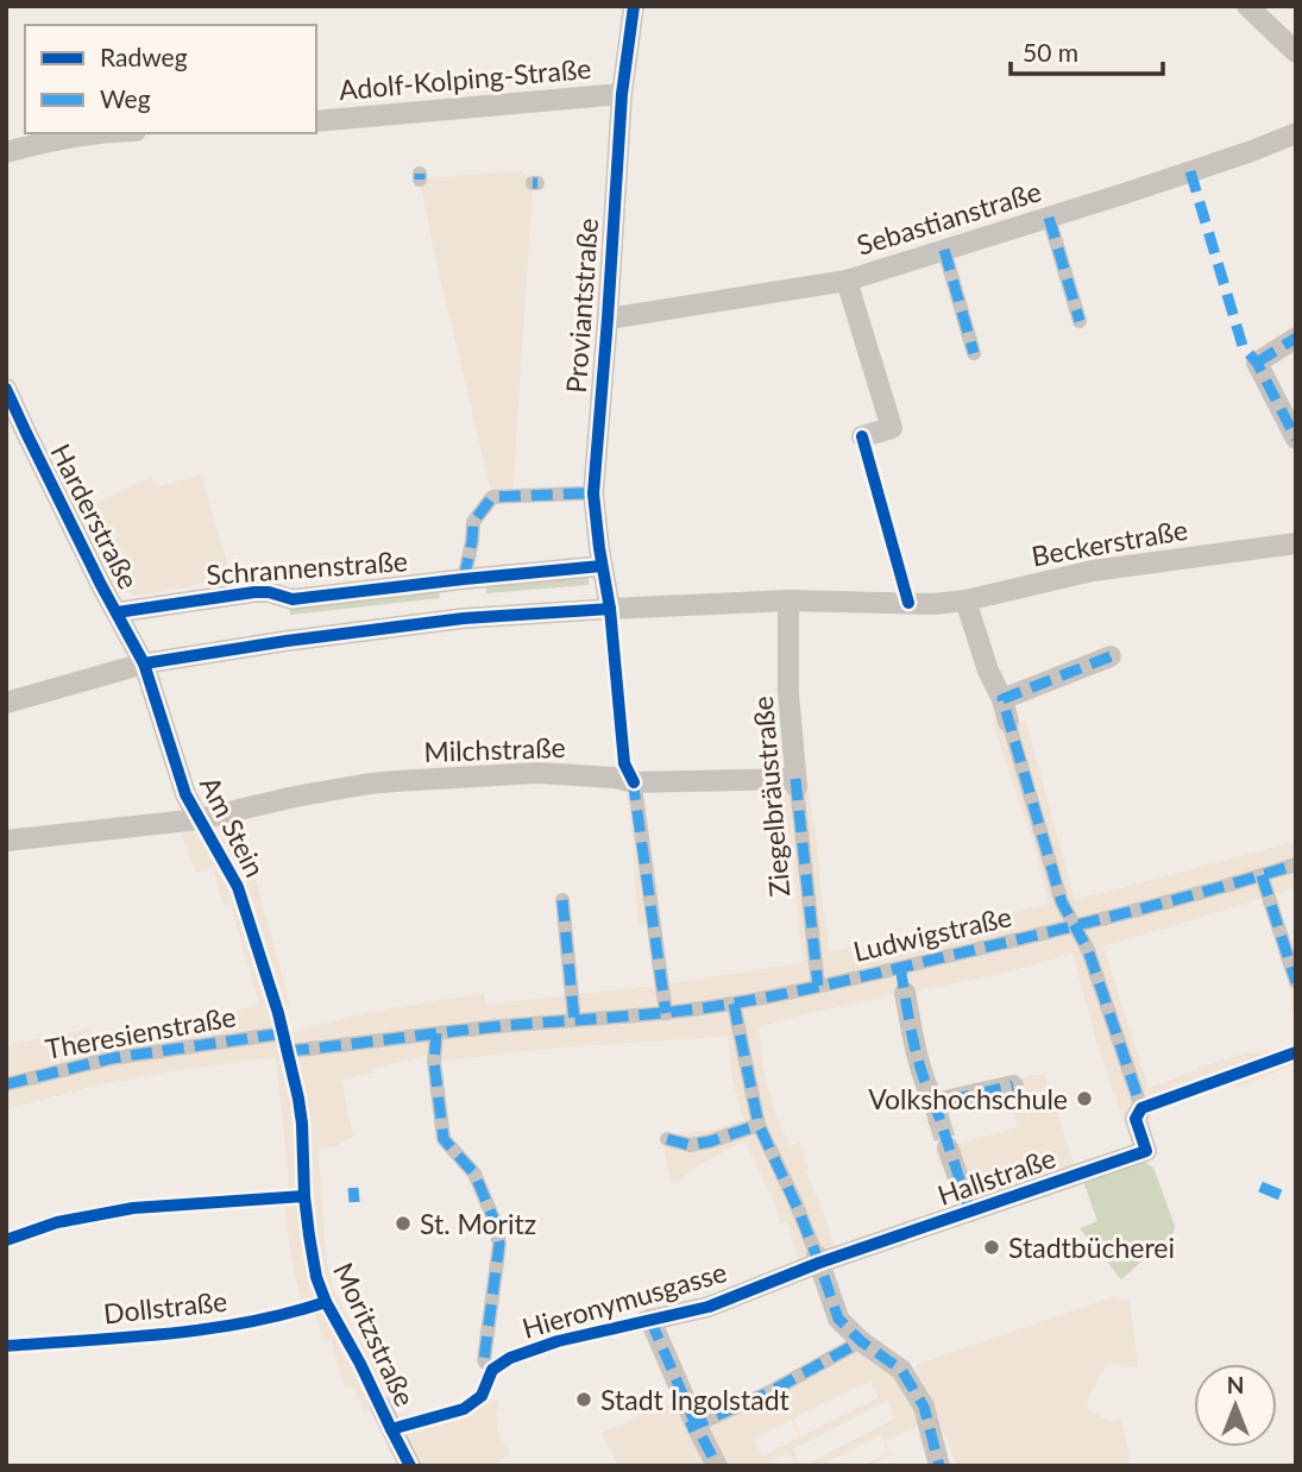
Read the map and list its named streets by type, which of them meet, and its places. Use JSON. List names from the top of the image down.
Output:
{
  "streets": {
    "street": [
      "Adolf-Kolping-Straße",
      "Sebastianstraße",
      "Proviantstraße",
      "Harderstraße",
      "Beckerstraße",
      "Schrannenstraße",
      "Milchstraße",
      "Ziegelbräustraße",
      "Am Stein",
      "Ludwigstraße",
      "Theresienstraße",
      "Hallstraße",
      "Hieronymusgasse",
      "Dollstraße",
      "Moritzstraße"
    ]
  },
  "crossings": [
    ["Adolf-Kolping-Straße", "Proviantstraße"],
    ["Sebastianstraße", "Proviantstraße"],
    ["Proviantstraße", "Schrannenstraße"],
    ["Harderstraße", "Schrannenstraße"],
    ["Harderstraße", "Am Stein"],
    ["Beckerstraße", "Ziegelbräustraße"],
    ["Milchstraße", "Ziegelbräustraße"],
    ["Milchstraße", "Am Stein"],
    ["Ziegelbräustraße", "Ludwigstraße"],
    ["Am Stein", "Moritzstraße"],
    ["Ludwigstraße", "Hallstraße"],
    ["Ludwigstraße", "Moritzstraße"],
    ["Theresienstraße", "Moritzstraße"],
    ["Hallstraße", "Hieronymusgasse"],
    ["Dollstraße", "Moritzstraße"]
  ],
  "places": [
    "Volkshochschule",
    "St. Moritz",
    "Stadtbücherei",
    "Stadt Ingolstadt"
  ],
  "legend": ["Radweg", "Weg"],
  "scale_bar": "50 m",
  "north": "top"
}
